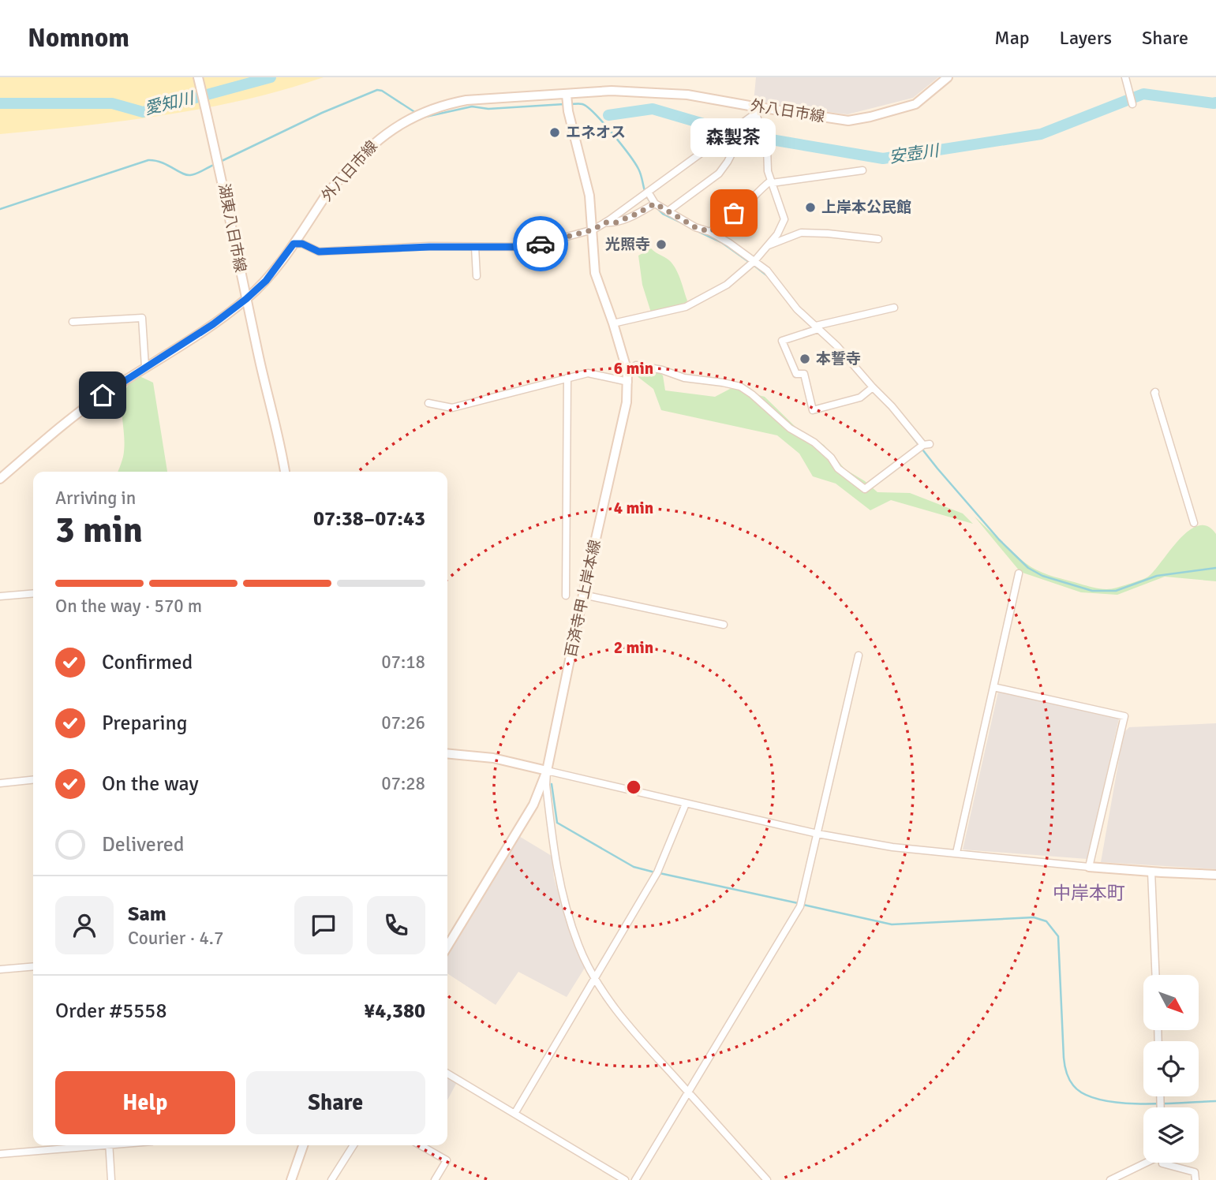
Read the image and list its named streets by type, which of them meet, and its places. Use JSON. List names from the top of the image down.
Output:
{
  "streets": {
    "main road": ["外八日市線", "湖東八日市線", "百済寺甲上岸本線"]
  },
  "crossings": [
    ["外八日市線", "湖東八日市線"],
    ["外八日市線", "百済寺甲上岸本線"]
  ],
  "districts": ["中岸本町"],
  "water": ["愛知川", "安壺川"],
  "places": [
    "エネオス",
    "上岸本公民館",
    "森製茶",
    "光照寺",
    "本誓寺"
  ],
  "north": "bottom right",
  "page": {
    "header": "Nomnom",
    "nav": ["Map", "Layers", "Share"],
    "bubble": "森製茶",
    "heading": ["3 min", "Arriving in", "07:38–07:43"],
    "panel": [
      "Sam",
      "Courier · 4.7",
      "Order #5558",
      "¥4,380"
    ],
    "bar": "On the way · 570 m",
    "list": [
      ["Confirmed", "07:18"],
      ["Preparing", "07:26"],
      ["On the way", "07:28"],
      "Delivered"
    ],
    "buttons": ["Help", "Share"]
  },
  "rings": ["6 min", "4 min", "2 min"]
}
